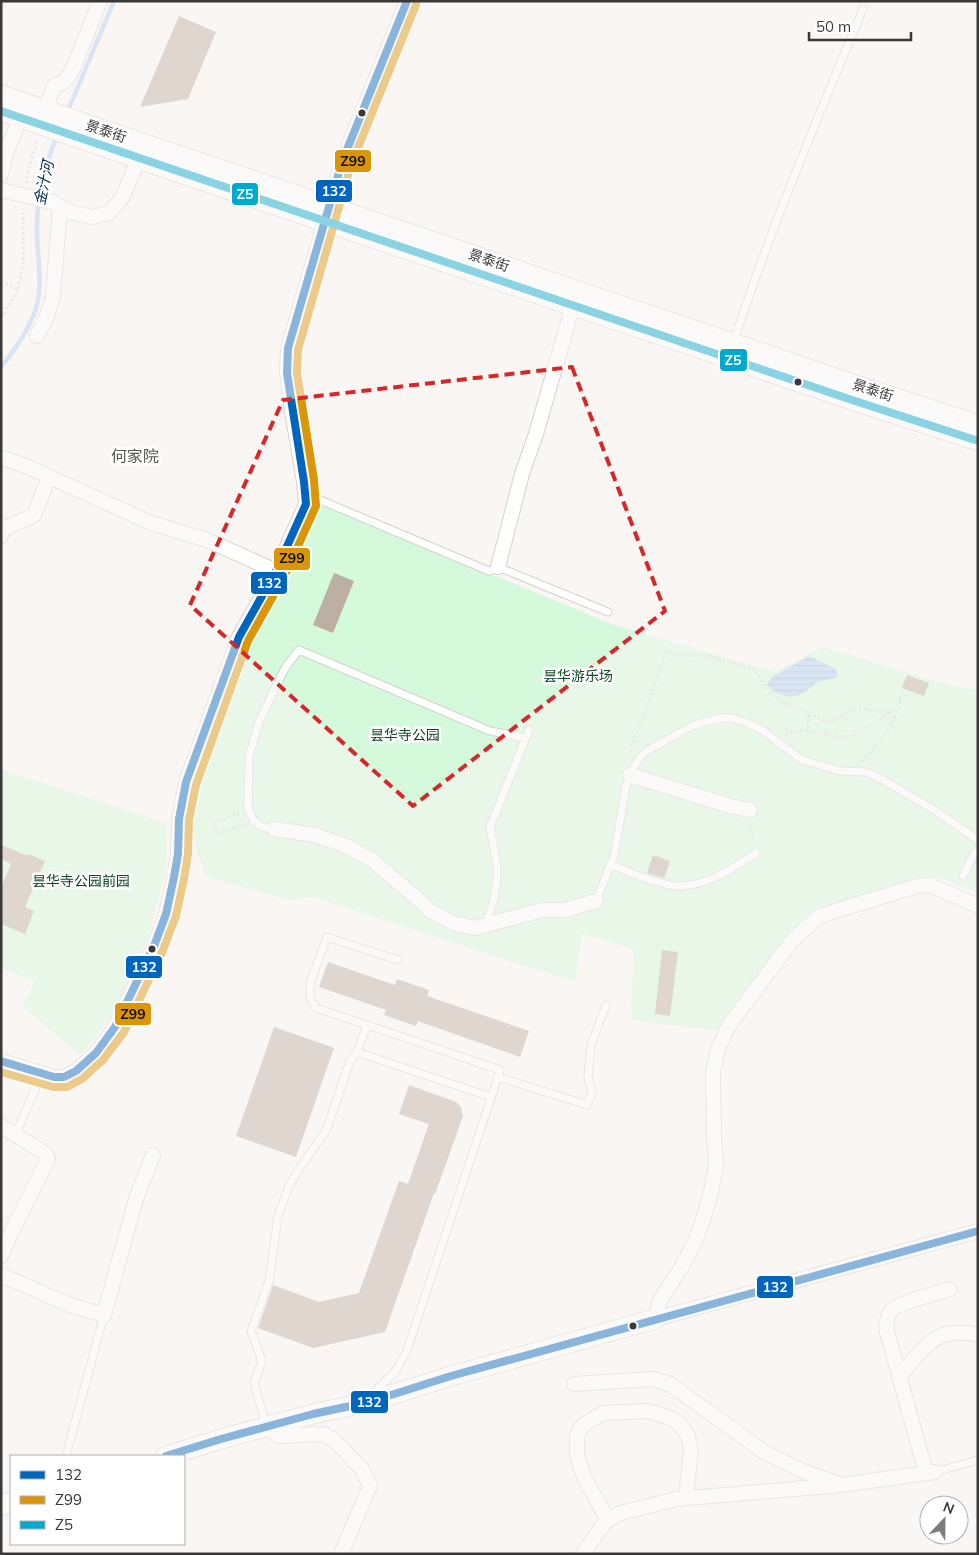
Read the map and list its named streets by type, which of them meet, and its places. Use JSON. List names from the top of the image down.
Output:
{
  "streets": {
    "street": ["景泰街"]
  },
  "districts": ["何家院"],
  "water": ["金汁河"],
  "parks": ["昙华游乐场", "昙华寺公园", "昙华寺公园前园"],
  "lines": ["transit line 132", "transit line Z99", "transit line Z5"],
  "legend": ["132", "Z99", "Z5"],
  "scale_bar": "50 m",
  "north": "top"
}
